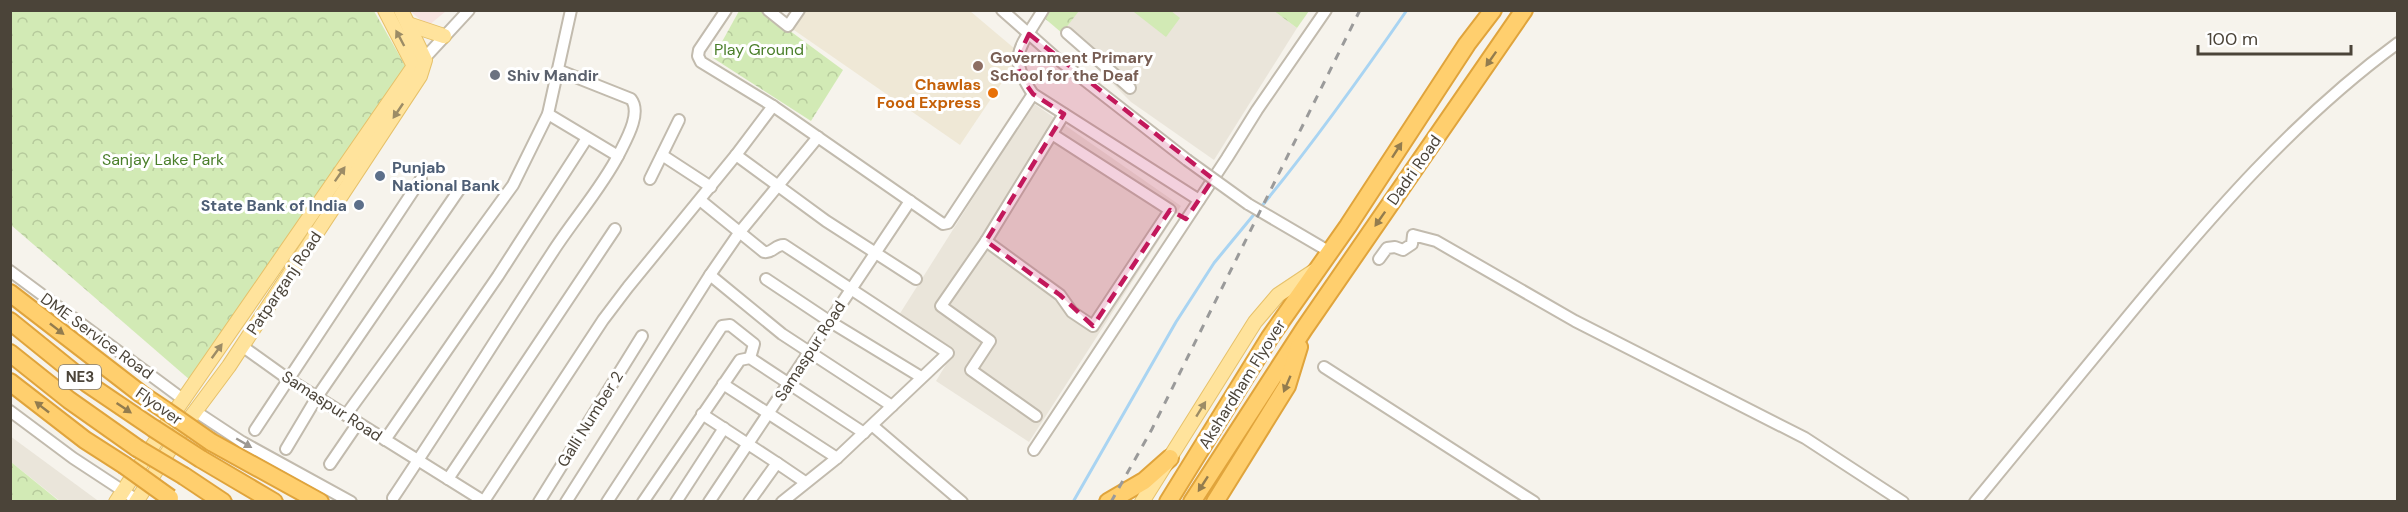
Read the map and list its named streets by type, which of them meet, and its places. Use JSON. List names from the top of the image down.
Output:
{
  "streets": {
    "highway": [
      "Dadri Road",
      "NE3",
      "Akshardham Flyover",
      "Flyover"
    ],
    "main road": ["Patparganj Road"],
    "street": ["DME Service Road", "Samaspur Road", "Galli Number 2"]
  },
  "crossings": [
    ["Dadri Road", "Akshardham Flyover"],
    ["Patparganj Road", "DME Service Road"],
    ["Patparganj Road", "Samaspur Road"]
  ],
  "parks": ["Play Ground", "Sanjay Lake Park"],
  "places": [
    "Government Primary School for the Deaf",
    "Shiv Mandir",
    "Chawlas Food Express",
    "Punjab National Bank",
    "State Bank of India"
  ],
  "scale_bar": "100 m"
}
